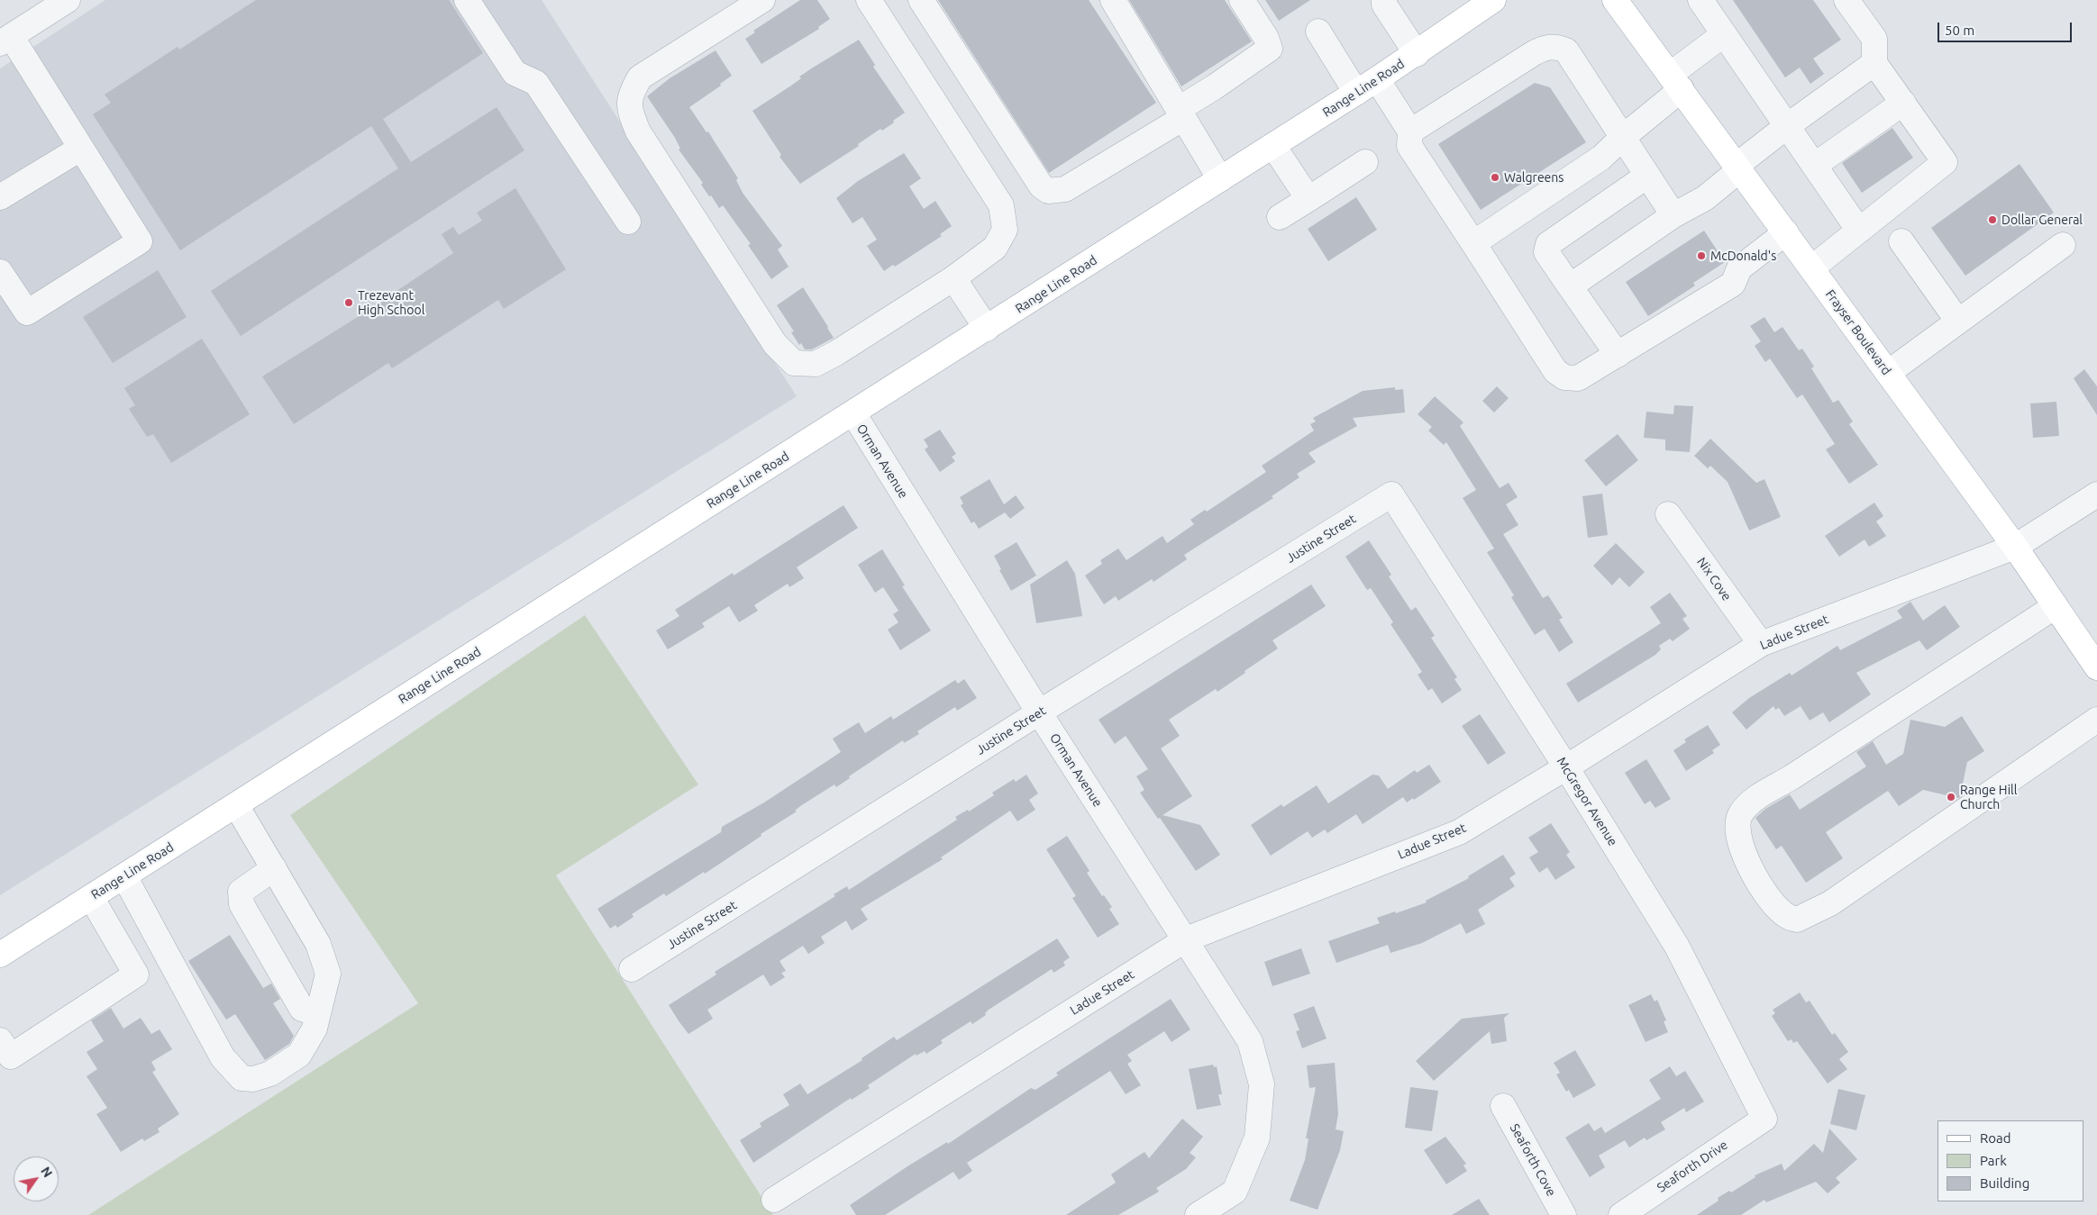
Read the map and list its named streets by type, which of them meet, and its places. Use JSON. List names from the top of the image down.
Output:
{
  "streets": {
    "main road": ["Range Line Road", "Frayser Boulevard"],
    "street": [
      "Orman Avenue",
      "Justine Street",
      "Nix Cove",
      "Ladue Street",
      "McGregor Avenue",
      "Seaforth Cove",
      "Seaforth Drive"
    ]
  },
  "crossings": [
    ["Range Line Road", "Orman Avenue"],
    ["Frayser Boulevard", "Ladue Street"],
    ["Orman Avenue", "Justine Street"],
    ["Orman Avenue", "Ladue Street"],
    ["Justine Street", "McGregor Avenue"],
    ["Nix Cove", "Ladue Street"],
    ["Ladue Street", "McGregor Avenue"],
    ["McGregor Avenue", "Seaforth Drive"]
  ],
  "places": [
    "Walgreens",
    "Dollar General",
    "McDonald's",
    "Trezevant High School",
    "Range Hill Church"
  ],
  "legend": ["Road", "Park", "Building"],
  "scale_bar": "50 m",
  "north": "top right"
}
